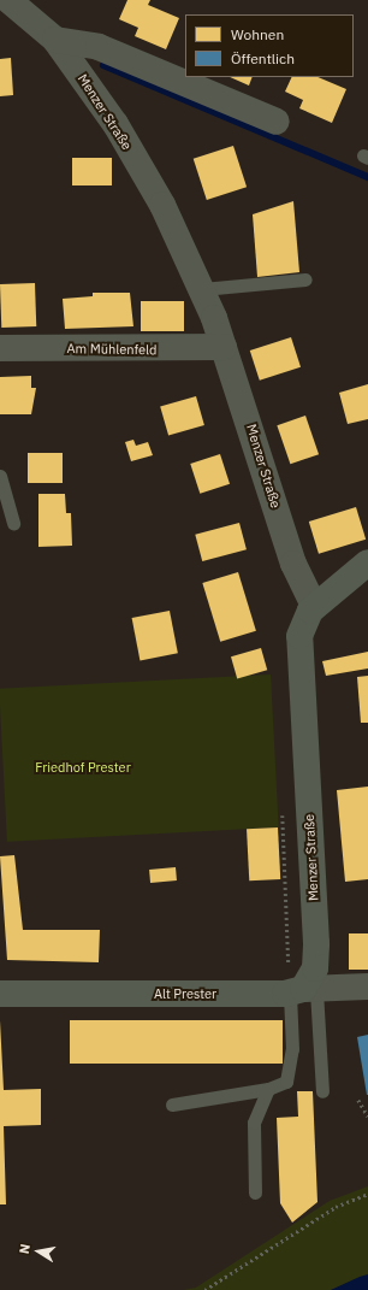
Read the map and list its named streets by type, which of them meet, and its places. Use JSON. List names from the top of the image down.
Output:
{
  "streets": {
    "main road": ["Menzer Straße", "Alt Prester"],
    "street": ["Am Mühlenfeld"]
  },
  "crossings": [
    ["Menzer Straße", "Am Mühlenfeld"],
    ["Menzer Straße", "Alt Prester"]
  ],
  "parks": ["Friedhof Prester"],
  "legend": ["Wohnen", "Öffentlich"],
  "north": "left"
}
